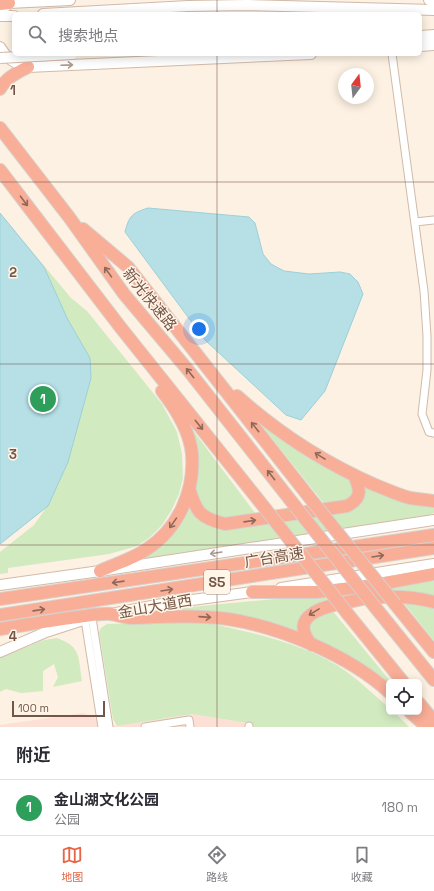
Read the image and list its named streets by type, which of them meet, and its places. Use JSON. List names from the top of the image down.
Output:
{
  "streets": {
    "highway": ["新光快速路", "广台高速", "S5"],
    "main road": ["金山大道西"]
  },
  "scale_bar": "100 m",
  "north": "top",
  "page": {
    "search": "搜索地点",
    "pins": "1",
    "scale": "100 m",
    "heading": "附近",
    "list": [
      {
        "mark": "1",
        "name": "金山湖文化公园",
        "note": "公园",
        "value": "180 m"
      }
    ],
    "nav": ["地图", "路线", "收藏"]
  },
  "grid": {
    "rows": [
      "1",
      "2",
      "3",
      "4"
    ]
  }
}
